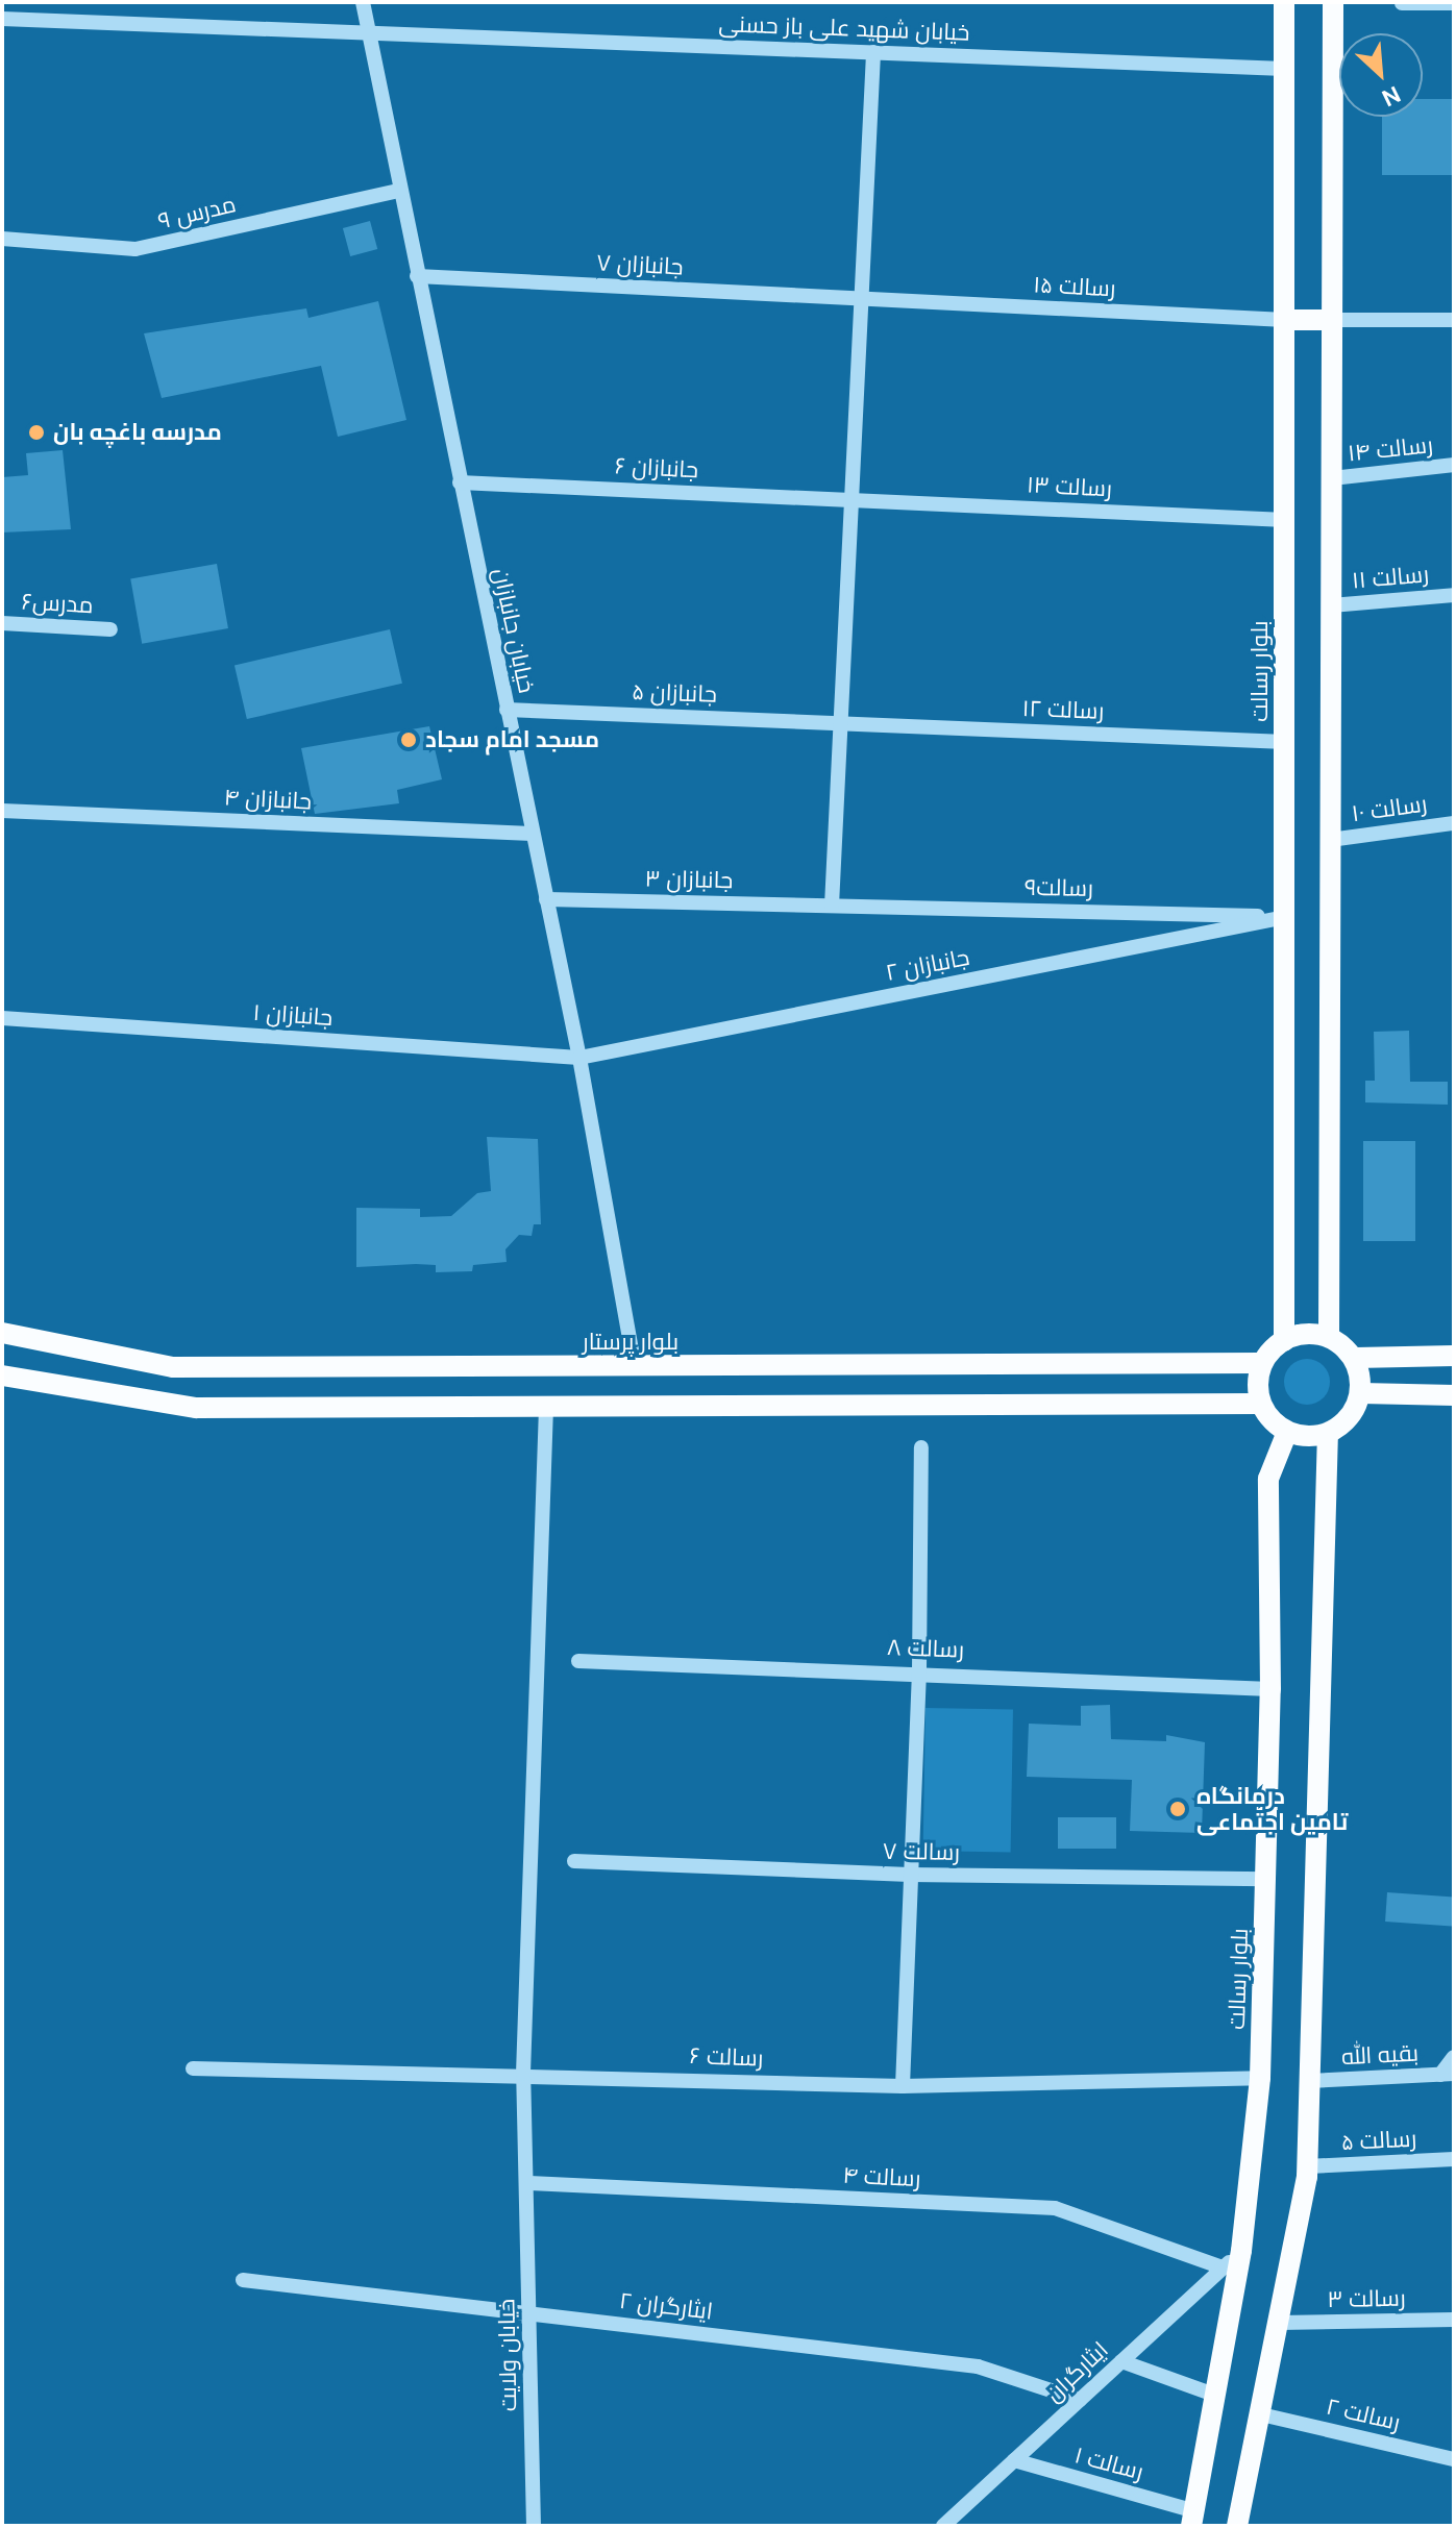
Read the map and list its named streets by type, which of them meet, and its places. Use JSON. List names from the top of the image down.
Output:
{
  "streets": {
    "main road": ["بلوار رسالت", "بلوار پرستار"],
    "street": [
      "خیابان شهید علی باز حسنی",
      "مدرس ۹",
      "جانبازان ۷",
      "رسالت ۱۵",
      "رسالت ۱۴",
      "جانبازان ۶",
      "رسالت ۱۳",
      "رسالت ۱۱",
      "مدرس۶",
      "خیابان جانبازان",
      "جانبازان ۵",
      "رسالت ۱۲",
      "جانبازان ۴",
      "رسالت ۱۰",
      "جانبازان ۳",
      "رسالت۹",
      "جانبازان ۲",
      "جانبازان ۱",
      "رسالت ۸",
      "رسالت ۷",
      "بقیه الله",
      "رسالت ۶",
      "رسالت ۵",
      "رسالت ۴",
      "رسالت ۳",
      "ایثارگران ۲",
      "خیابان ولایت",
      "ایثارگران",
      "رسالت ۲",
      "رسالت ۱"
    ]
  },
  "crossings": [
    ["خیابان شهید علی باز حسنی", "خیابان جانبازان"],
    ["خیابان شهید علی باز حسنی", "بلوار رسالت"],
    ["مدرس ۹", "خیابان جانبازان"],
    ["جانبازان ۷", "رسالت ۱۵"],
    ["جانبازان ۷", "خیابان جانبازان"],
    ["رسالت ۱۵", "بلوار رسالت"],
    ["جانبازان ۶", "رسالت ۱۳"],
    ["جانبازان ۶", "خیابان جانبازان"],
    ["رسالت ۱۳", "بلوار رسالت"],
    ["خیابان جانبازان", "جانبازان ۵"],
    ["خیابان جانبازان", "جانبازان ۴"],
    ["خیابان جانبازان", "جانبازان ۳"],
    ["خیابان جانبازان", "جانبازان ۲"],
    ["خیابان جانبازان", "جانبازان ۱"],
    ["خیابان جانبازان", "بلوار پرستار"],
    ["بلوار رسالت", "رسالت ۱۲"],
    ["بلوار رسالت", "رسالت۹"],
    ["بلوار رسالت", "جانبازان ۲"],
    ["بلوار رسالت", "بلوار پرستار"],
    ["بلوار رسالت", "رسالت ۸"],
    ["بلوار رسالت", "رسالت ۷"],
    ["بلوار رسالت", "رسالت ۶"],
    ["بلوار رسالت", "ایثارگران"],
    ["بلوار رسالت", "رسالت ۱"],
    ["جانبازان ۵", "رسالت ۱۲"],
    ["جانبازان ۳", "رسالت۹"],
    ["رسالت۹", "جانبازان ۲"],
    ["جانبازان ۲", "جانبازان ۱"],
    ["رسالت ۶", "خیابان ولایت"],
    ["رسالت ۴", "خیابان ولایت"],
    ["رسالت ۴", "ایثارگران"],
    ["ایثارگران ۲", "خیابان ولایت"],
    ["ایثارگران ۲", "ایثارگران"],
    ["ایثارگران", "رسالت ۱"]
  ],
  "places": ["مدرسه باغچه بان", "مسجد امام سجاد", "درمانگاه تامین اجتماعی"],
  "north": "bottom right"
}
